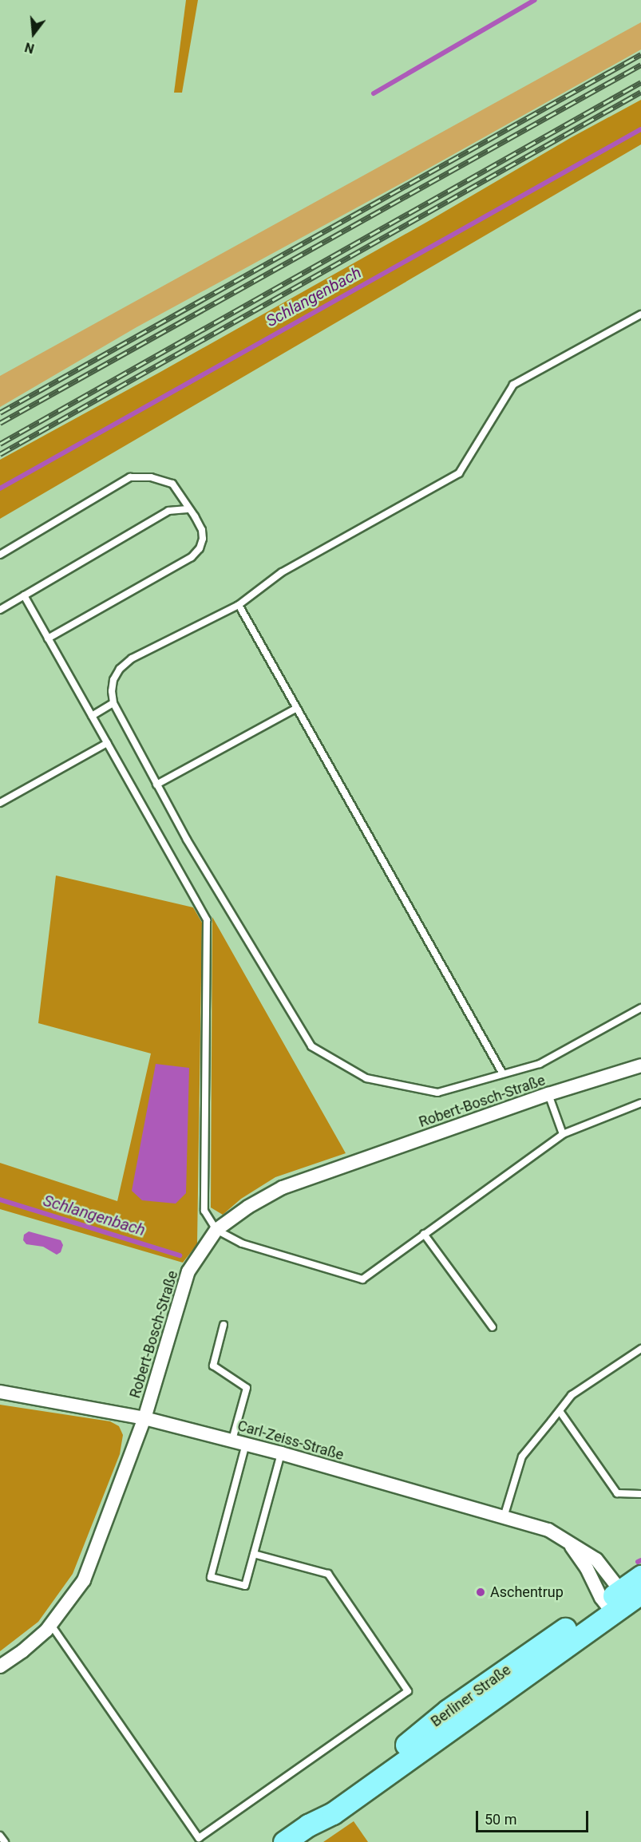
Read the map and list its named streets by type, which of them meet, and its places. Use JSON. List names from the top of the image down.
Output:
{
  "streets": {
    "main road": ["Berliner Straße"],
    "street": ["Robert-Bosch-Straße", "Carl-Zeiss-Straße"]
  },
  "crossings": [
    ["Robert-Bosch-Straße", "Carl-Zeiss-Straße"],
    ["Carl-Zeiss-Straße", "Berliner Straße"]
  ],
  "water": ["Schlangenbach"],
  "places": ["Aschentrup"],
  "scale_bar": "50 m",
  "north": "bottom"
}
